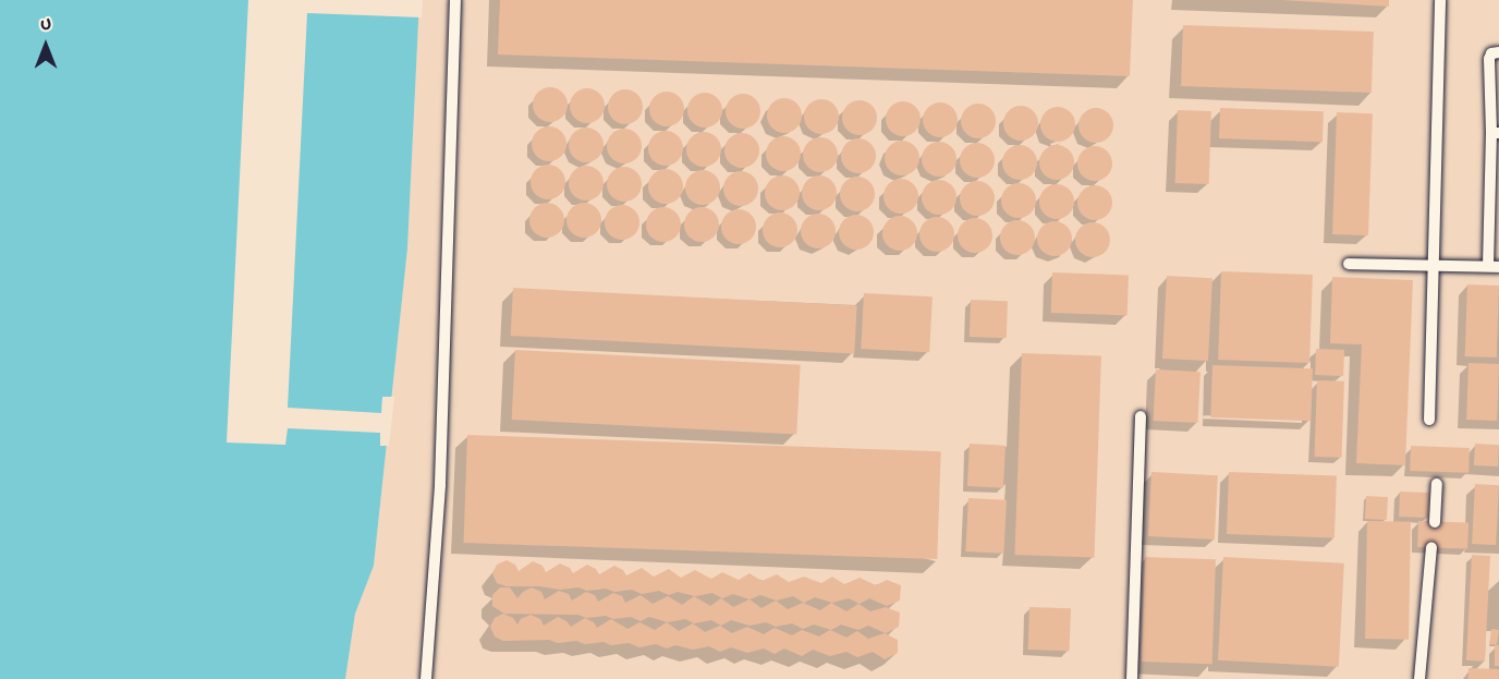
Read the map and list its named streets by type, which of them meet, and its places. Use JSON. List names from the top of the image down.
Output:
{
  "north": "top"
}
